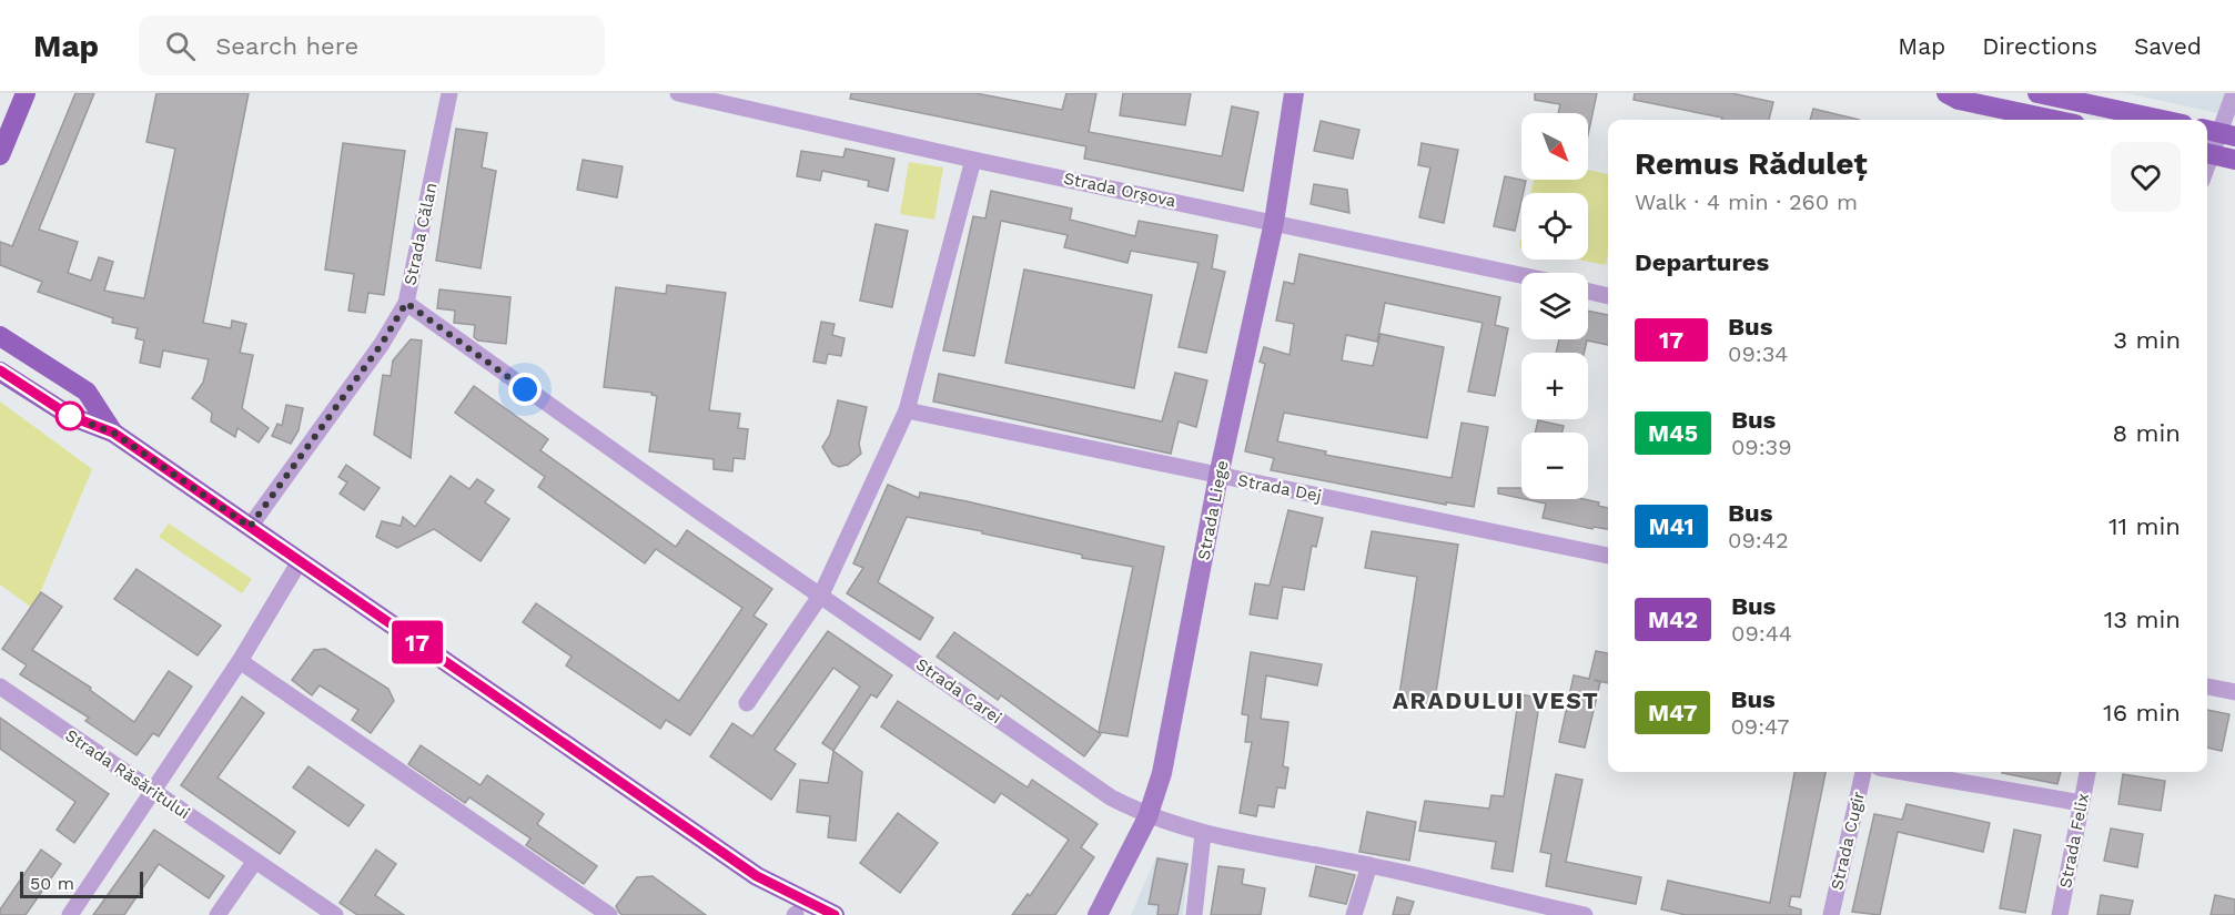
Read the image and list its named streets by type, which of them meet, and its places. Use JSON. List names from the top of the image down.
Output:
{
  "streets": {
    "street": [
      "Strada Orșova",
      "Strada Călan",
      "Strada Dej",
      "Strada Liege",
      "Strada Carei",
      "Strada Răsăritului",
      "Strada Cugir",
      "Strada Felix"
    ]
  },
  "crossings": [
    ["Strada Orșova", "Strada Liege"],
    ["Strada Călan", "Strada Carei"],
    ["Strada Dej", "Strada Liege"],
    ["Strada Liege", "Strada Carei"]
  ],
  "districts": ["ARADULUI VEST"],
  "lines": ["bus line 17"],
  "scale_bar": "50 m",
  "north": "bottom right",
  "page": {
    "header": "Map",
    "search": "Search here",
    "nav": ["Map", "Directions", "Saved"],
    "on_map": "17",
    "map_buttons": ["+", "−"],
    "heading": [
      ["Remus Răduleț", "Walk · 4 min · 260 m"],
      "Departures"
    ],
    "list": [
      {
        "mark": "17",
        "name": "Bus",
        "note": "09:34",
        "value": "3 min"
      },
      {
        "mark": "M45",
        "name": "Bus",
        "note": "09:39",
        "value": "8 min"
      },
      {
        "mark": "M41",
        "name": "Bus",
        "note": "09:42",
        "value": "11 min"
      },
      {
        "mark": "M42",
        "name": "Bus",
        "note": "09:44",
        "value": "13 min"
      },
      {
        "mark": "M47",
        "name": "Bus",
        "note": "09:47",
        "value": "16 min"
      }
    ],
    "scale": "50 m"
  }
}
